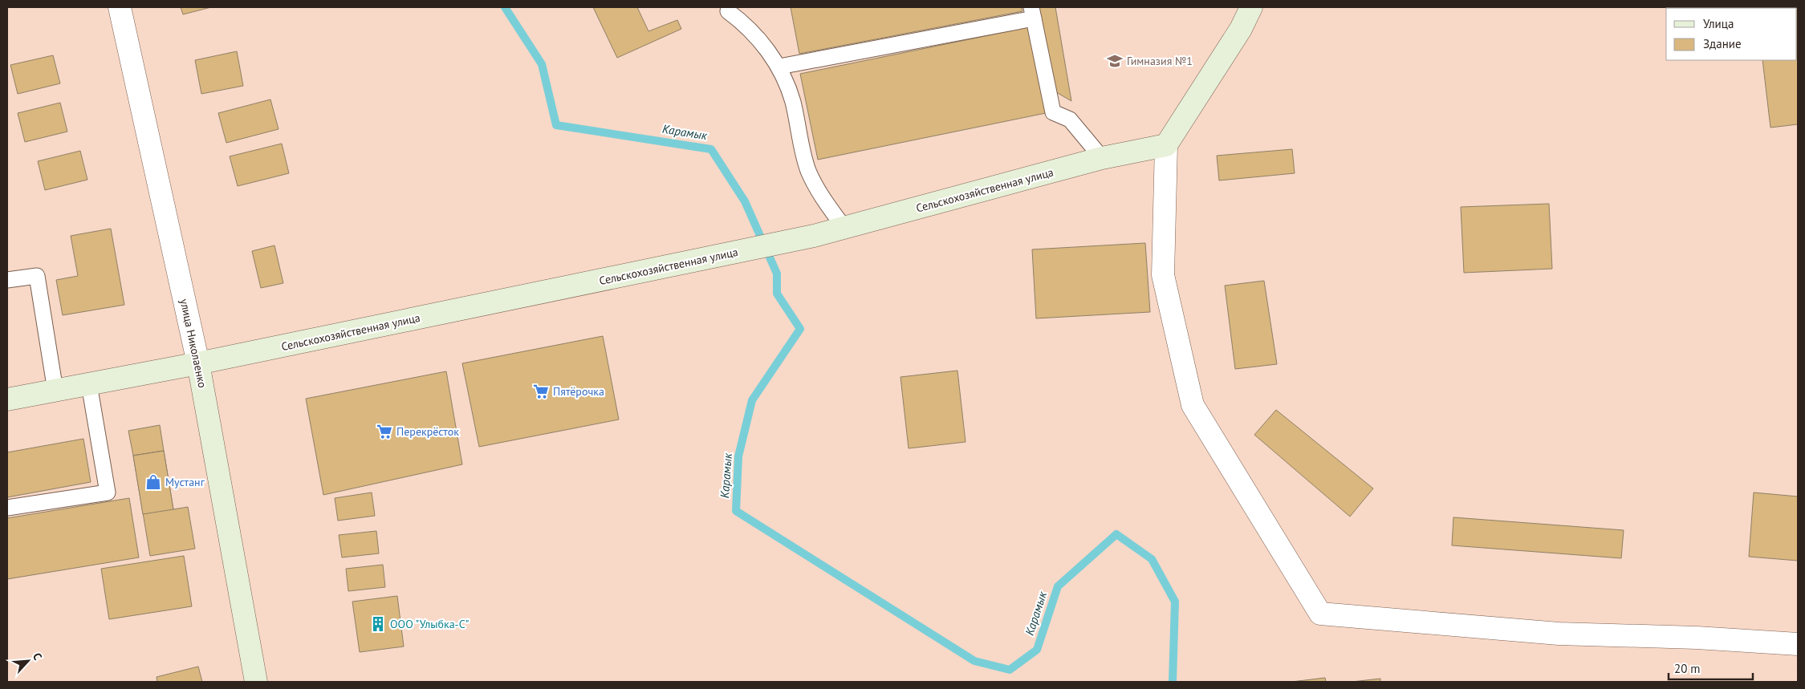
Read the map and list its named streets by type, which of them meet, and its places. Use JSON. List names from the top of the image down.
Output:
{
  "streets": {
    "main road": ["Сельскохозяйственная улица", "улица Николаенко"]
  },
  "crossings": [
    ["Сельскохозяйственная улица", "улица Николаенко"]
  ],
  "water": ["Карамык"],
  "places": {
    "school or university": ["Гимназия №1"],
    "supermarket": ["Пятёрочка", "Перекрёсток"],
    "shop": ["Мустанг"],
    "building": ["ООО \"Улыбка-С\""]
  },
  "legend": ["Улица", "Здание"],
  "scale_bar": "20 m",
  "north": "top right"
}
